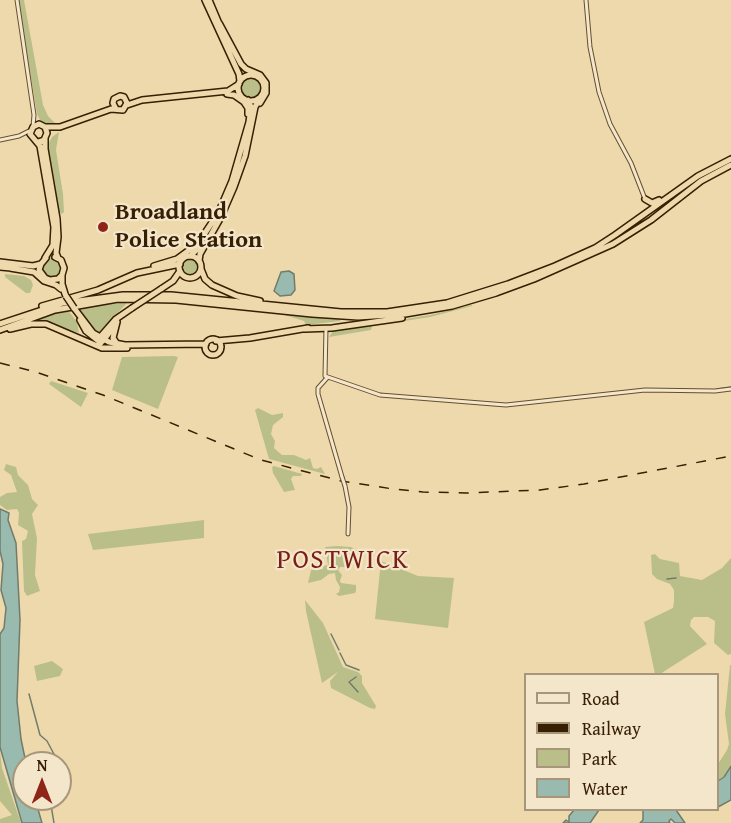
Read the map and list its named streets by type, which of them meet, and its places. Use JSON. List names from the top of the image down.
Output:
{
  "districts": ["POSTWICK"],
  "places": ["Broadland Police Station"],
  "legend": [
    "Road",
    "Railway",
    "Park",
    "Water"
  ],
  "north": "top"
}
